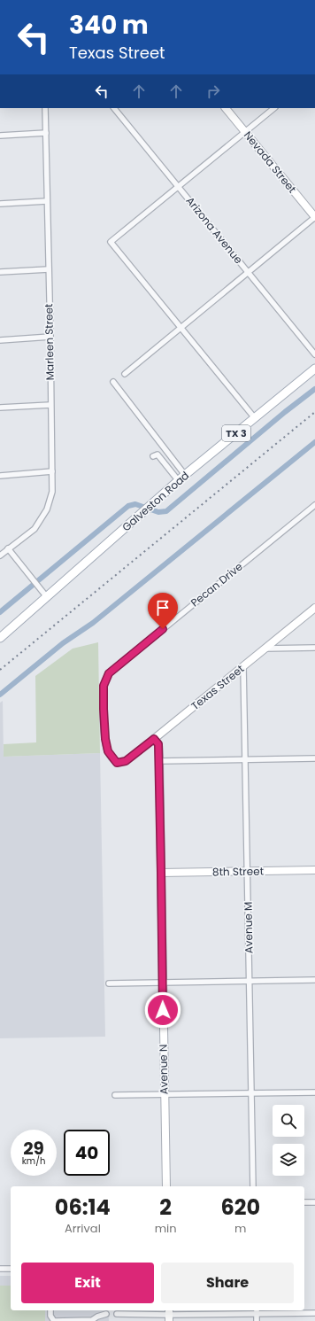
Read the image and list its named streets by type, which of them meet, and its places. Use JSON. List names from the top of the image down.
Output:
{
  "streets": {
    "main road": ["TX 3", "Galveston Road"],
    "street": [
      "Nevada Street",
      "Arizona Avenue",
      "Marleen Street",
      "Pecan Drive",
      "Texas Street",
      "8th Street",
      "Avenue M",
      "Avenue N"
    ]
  },
  "crossings": [
    ["Pecan Drive", "Texas Street"],
    ["Texas Street", "Avenue M"],
    ["Texas Street", "Avenue N"],
    ["8th Street", "Avenue M"],
    ["8th Street", "Avenue N"]
  ],
  "page": {
    "turn": ["340 m", "Texas Street"],
    "speed": "29 km/h",
    "limit": "40",
    "eta": [
      "06:14",
      "Arrival",
      "2",
      "min",
      "620",
      "m"
    ],
    "buttons": ["Exit", "Share"]
  }
}
